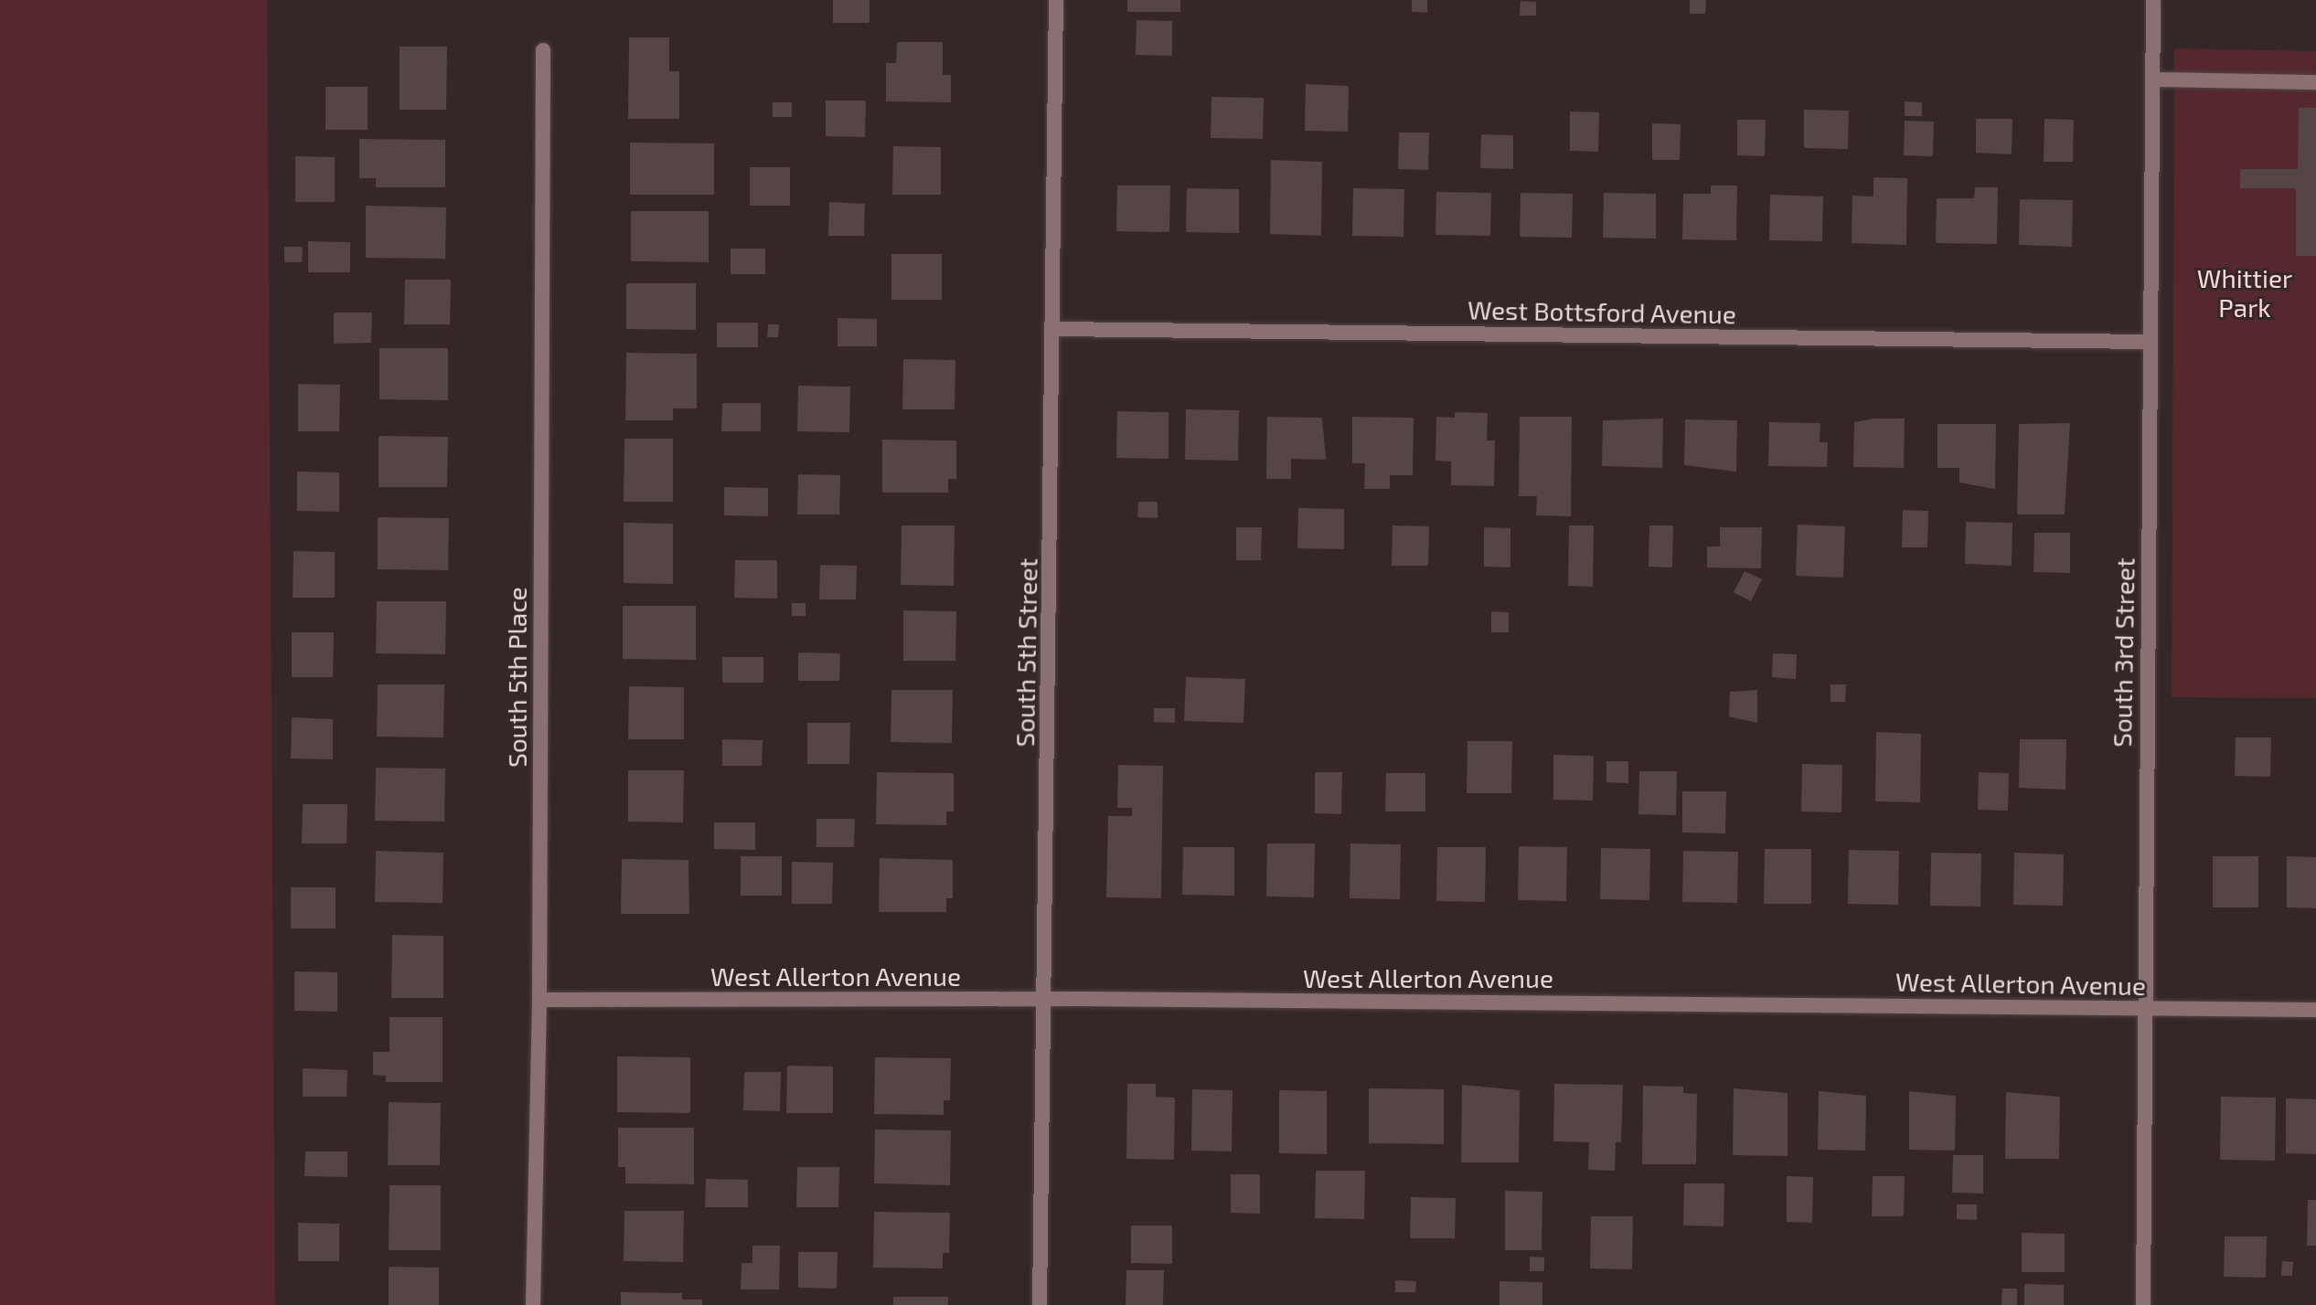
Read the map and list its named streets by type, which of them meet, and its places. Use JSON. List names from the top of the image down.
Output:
{
  "streets": {
    "street": [
      "West Bottsford Avenue",
      "South 5th Street",
      "South 3rd Street",
      "South 5th Place",
      "West Allerton Avenue"
    ]
  },
  "crossings": [
    ["West Bottsford Avenue", "South 5th Street"],
    ["West Bottsford Avenue", "South 3rd Street"],
    ["South 5th Street", "West Allerton Avenue"],
    ["South 3rd Street", "West Allerton Avenue"],
    ["South 5th Place", "West Allerton Avenue"]
  ],
  "parks": ["Whittier Park"]
}
